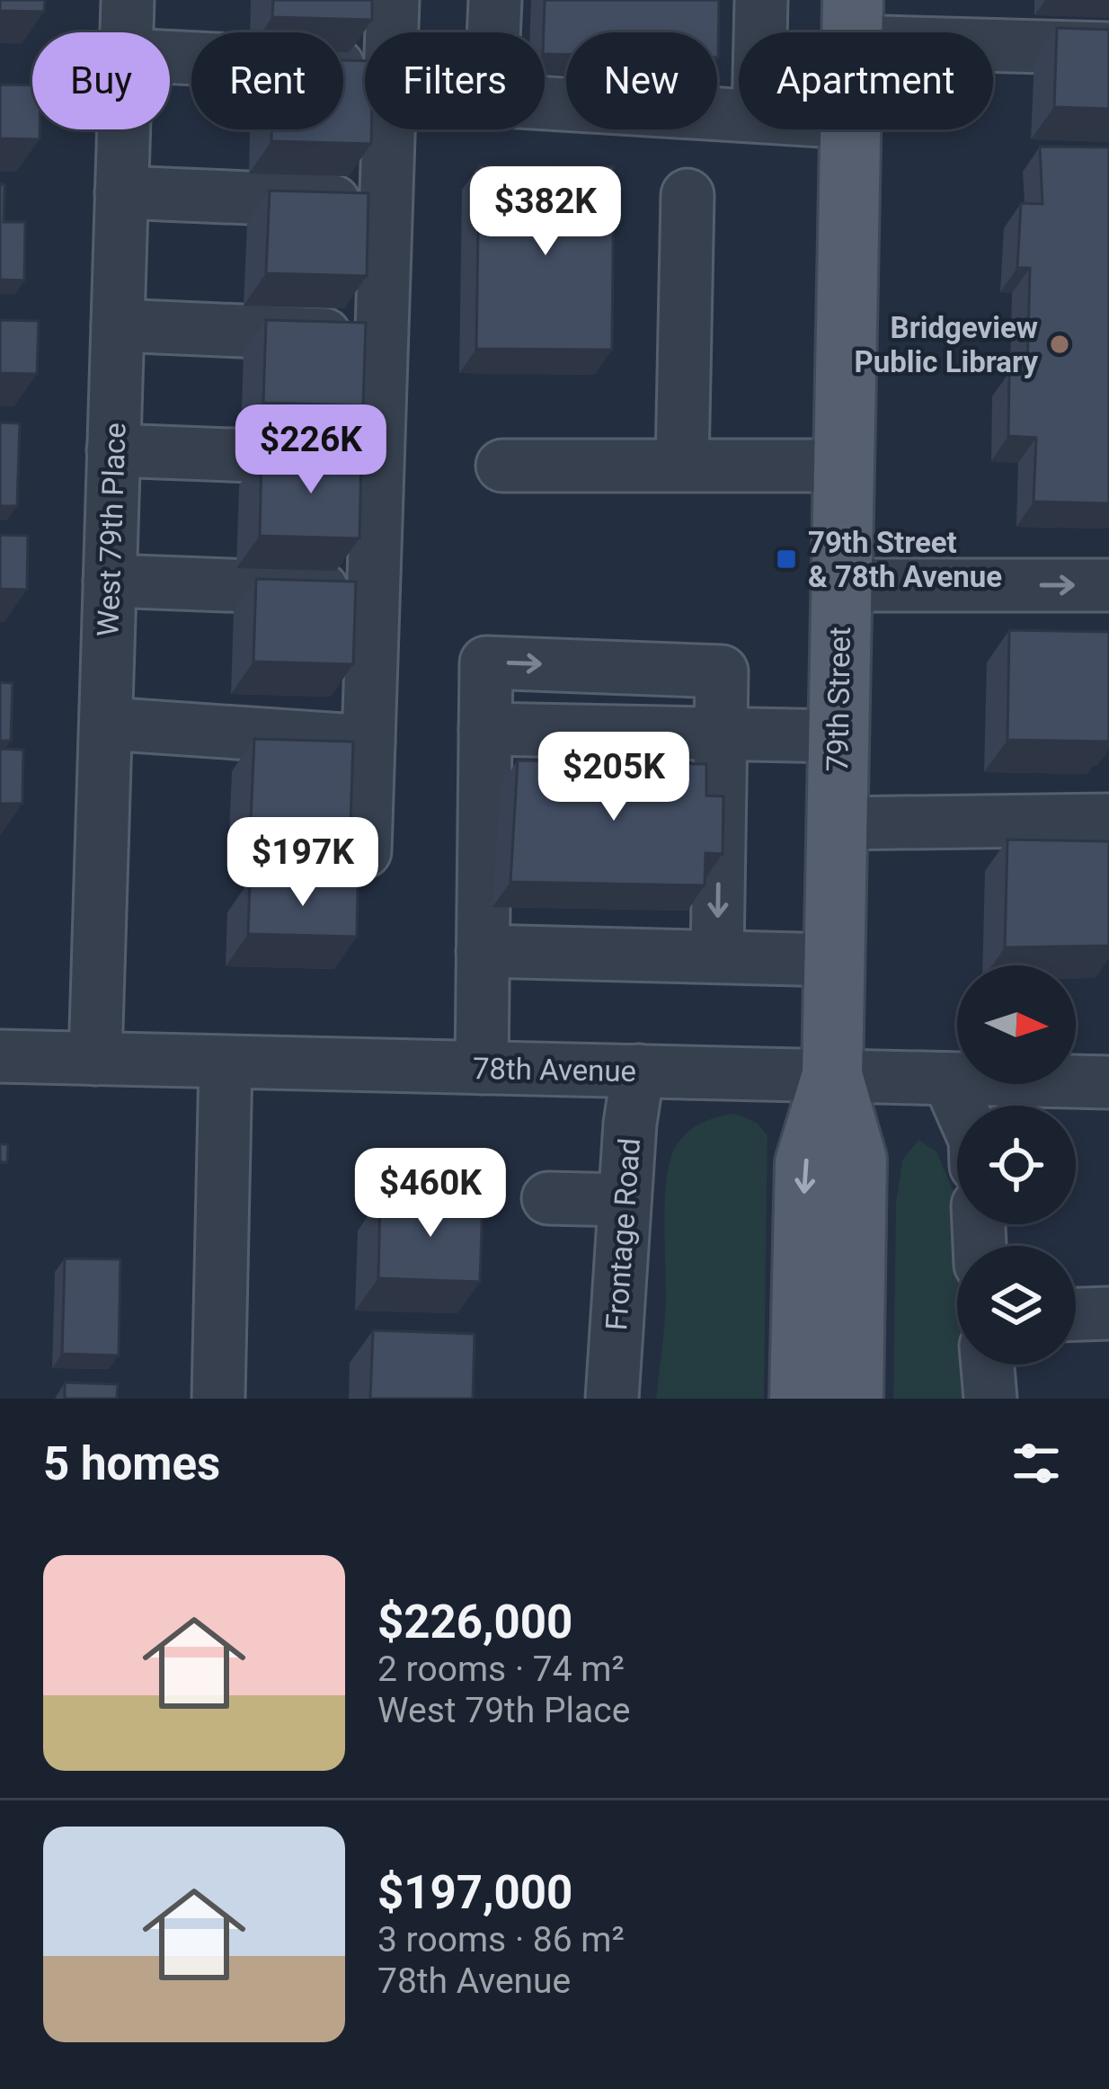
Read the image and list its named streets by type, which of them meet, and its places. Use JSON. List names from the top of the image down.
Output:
{
  "streets": {
    "main road": ["79th Street"],
    "street": ["West 79th Place", "78th Avenue", "Frontage Road"]
  },
  "crossings": [
    ["West 79th Place", "78th Avenue"],
    ["79th Street", "78th Avenue"],
    ["78th Avenue", "Frontage Road"]
  ],
  "places": {
    "other": ["Bridgeview Public Library"],
    "transit": ["79th Street & 78th Avenue"]
  },
  "north": "right",
  "page": {
    "chip": [
      "Buy",
      "Rent",
      "Filters",
      "New",
      "Apartment"
    ],
    "price": [
      "$382K",
      "$226K",
      "$205K",
      "$197K",
      "$460K"
    ],
    "heading": "5 homes",
    "list": [
      {
        "name": "$226,000",
        "note": "2 rooms · 74 m² · West 79th Place"
      },
      {
        "name": "$197,000",
        "note": "3 rooms · 86 m² · 78th Avenue"
      }
    ]
  }
}
